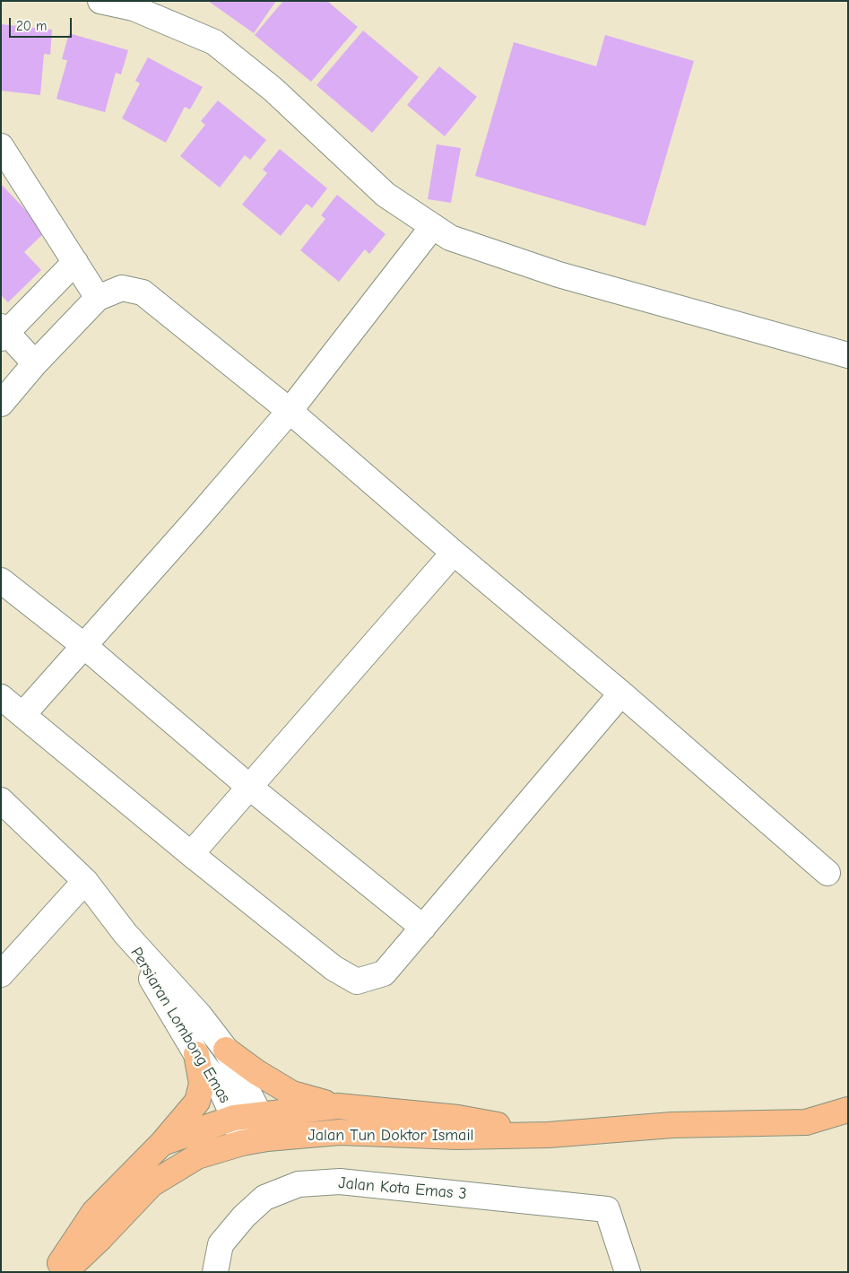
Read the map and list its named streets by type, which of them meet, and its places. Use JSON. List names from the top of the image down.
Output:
{
  "streets": {
    "highway": ["Jalan Tun Doktor Ismail"],
    "street": ["Persiaran Lombong Emas", "Jalan Kota Emas 3"]
  },
  "crossings": [
    ["Persiaran Lombong Emas", "Jalan Tun Doktor Ismail"]
  ],
  "scale_bar": "20 m"
}
